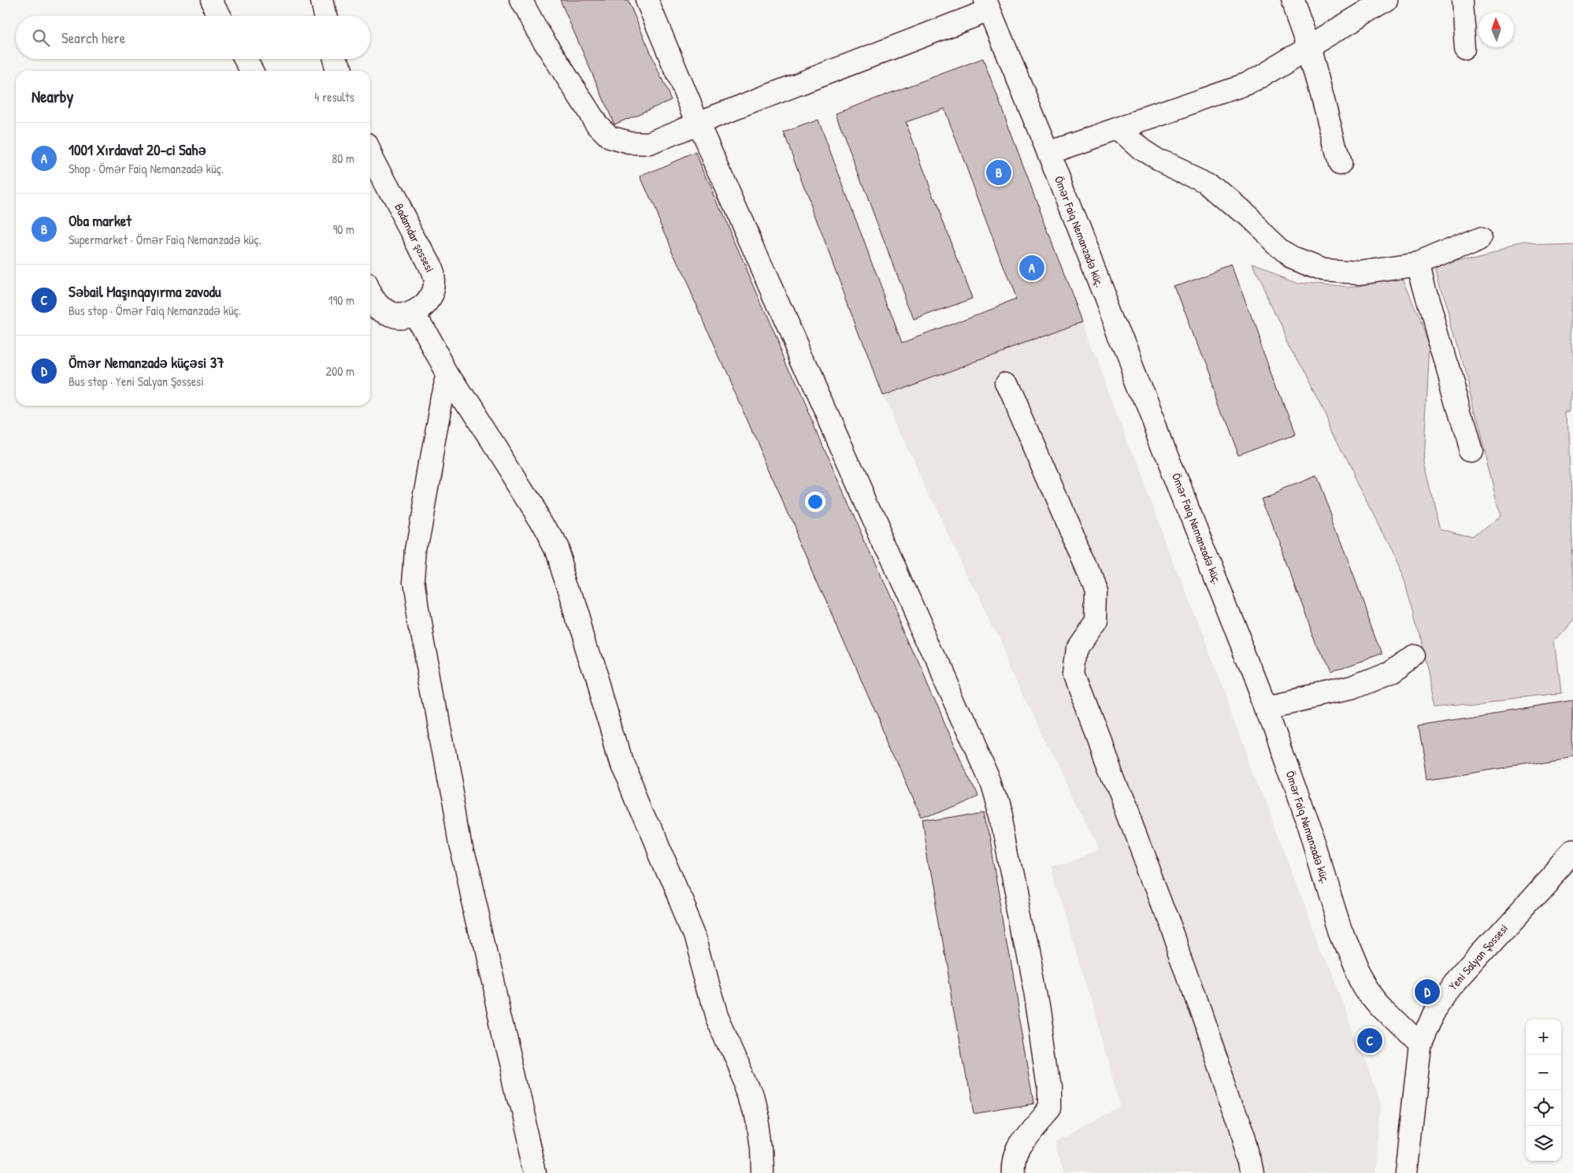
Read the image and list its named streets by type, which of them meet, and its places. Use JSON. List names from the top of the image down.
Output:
{
  "streets": {
    "street": ["Ömər Faiq Nemanzadə küç.", "Badamdar şossesi", "Yeni Salyan Şossesi"]
  },
  "crossings": [
    ["Ömər Faiq Nemanzadə küç.", "Yeni Salyan Şossesi"]
  ],
  "north": "top",
  "page": {
    "search": "Search here",
    "heading": ["Nearby", "4 results"],
    "list": [
      {
        "mark": "A",
        "name": "1001 Xırdavat 20-ci Sahə",
        "note": "Shop · Ömər Faiq Nemanzadə küç.",
        "value": "80 m"
      },
      {
        "mark": "B",
        "name": "Oba market",
        "note": "Supermarket · Ömər Faiq Nemanzadə küç.",
        "value": "90 m"
      },
      {
        "mark": "C",
        "name": "Səbail Maşınqayırma zavodu",
        "note": "Bus stop · Ömər Faiq Nemanzadə küç.",
        "value": "190 m"
      },
      {
        "mark": "D",
        "name": "Ömər Nemanzadə küçəsi 37",
        "note": "Bus stop · Yeni Salyan Şossesi",
        "value": "200 m"
      }
    ],
    "pins": [
      "B",
      "A",
      "D",
      "C"
    ],
    "map_buttons": ["+", "−"]
  }
}
